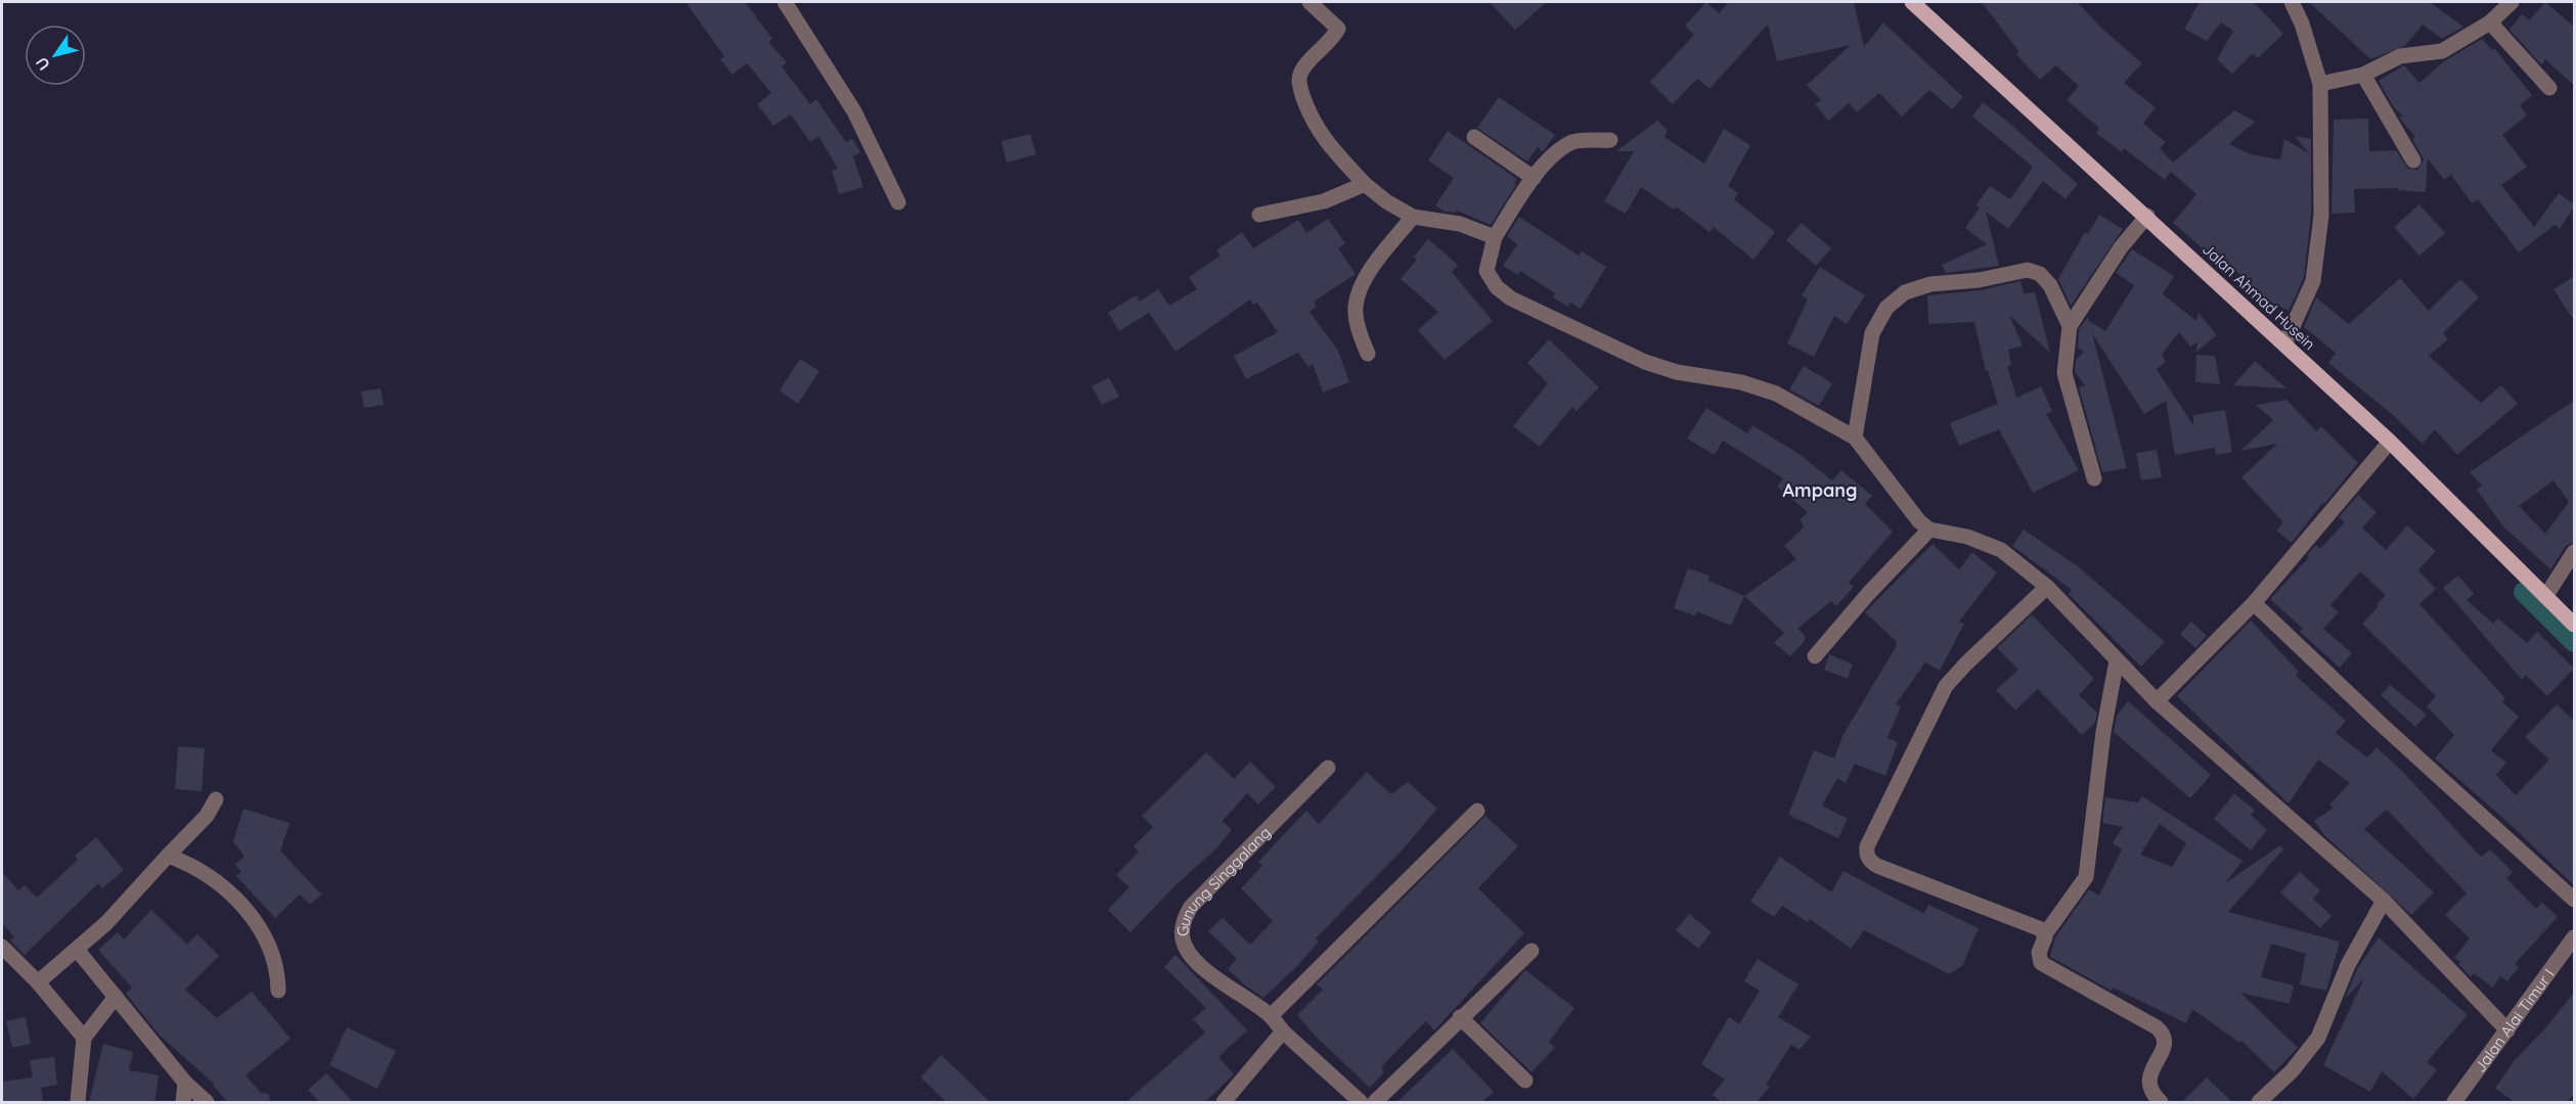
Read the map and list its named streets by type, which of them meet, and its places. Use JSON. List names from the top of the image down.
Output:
{
  "streets": {
    "main road": ["Jalan Ahmad Husein"],
    "street": ["Gunung Singgalang", "Jalan Alai Timur I"]
  },
  "districts": ["Ampang"],
  "north": "bottom left"
}
